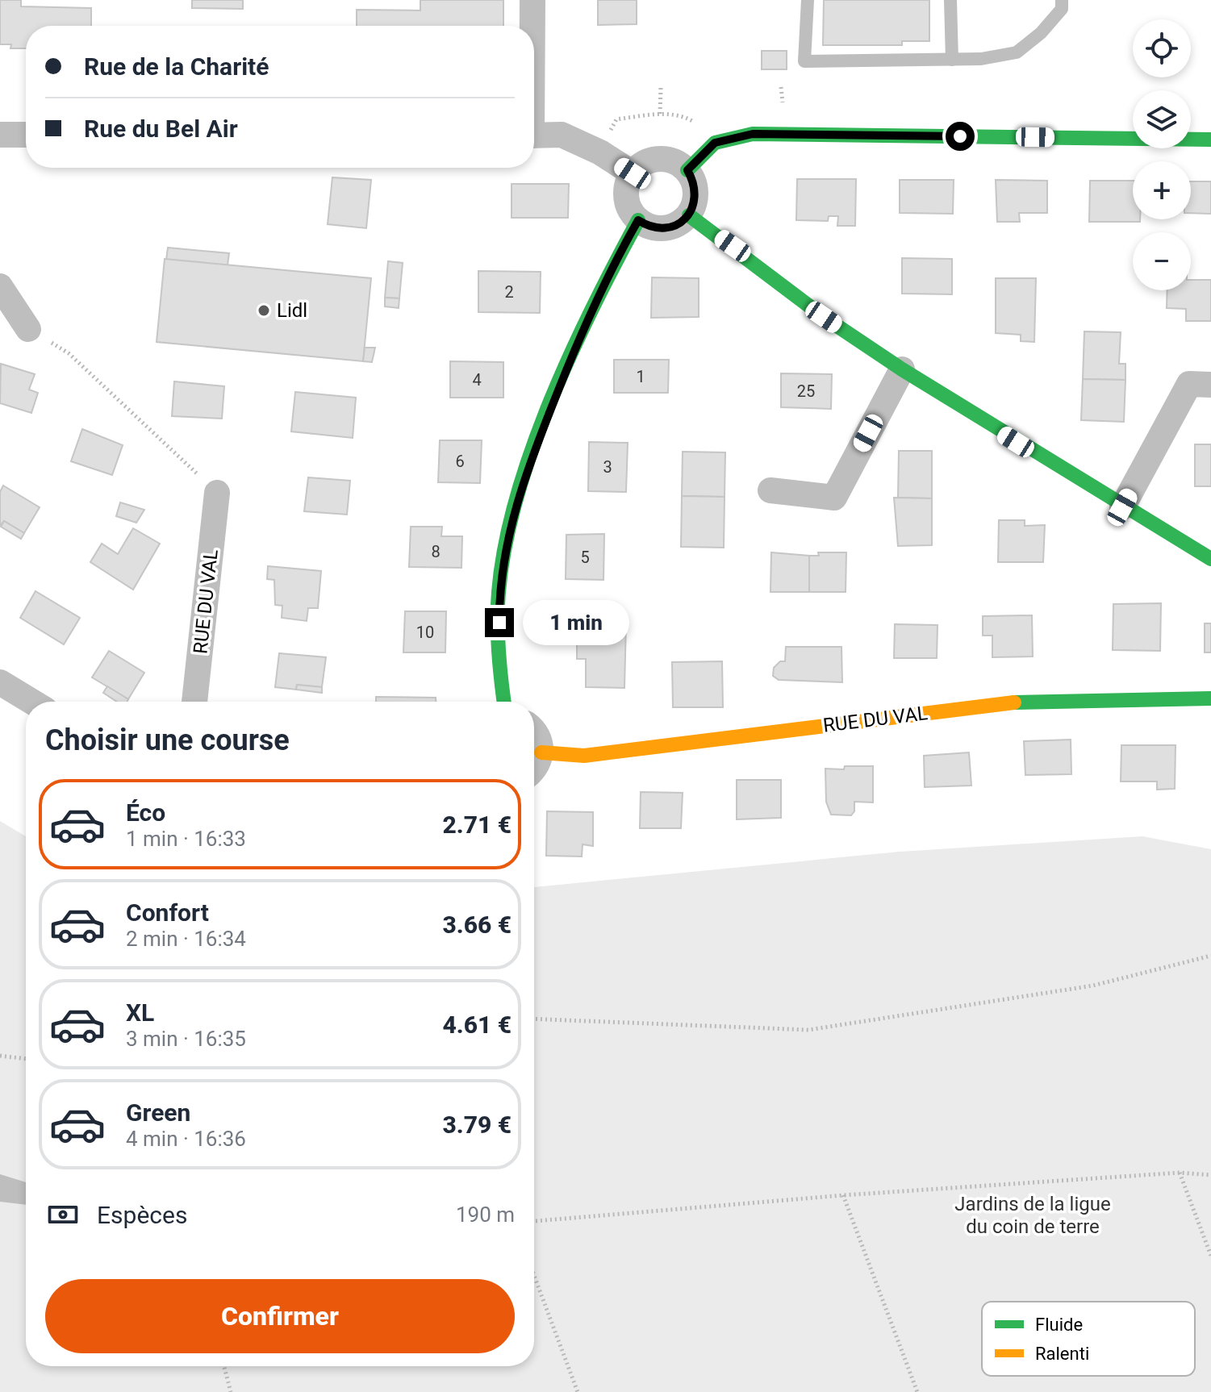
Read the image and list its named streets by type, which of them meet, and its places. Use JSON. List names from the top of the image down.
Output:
{
  "streets": {
    "street": ["RUE DU VAL"]
  },
  "parks": ["Jardins de la ligue du coin de terre"],
  "places": ["Lidl"],
  "house_numbers": [
    "2",
    "1",
    "4",
    "25",
    "6",
    "3",
    "8",
    "5",
    "10"
  ],
  "legend": ["Fluide", "Ralenti"],
  "page": {
    "map_buttons": ["+", "−"],
    "banner": ["Rue de la Charité", "Rue du Bel Air"],
    "bubble": "1 min",
    "heading": "Choisir une course",
    "list": [
      {
        "name": "Éco",
        "note": "1 min · 16:33",
        "value": "2.71 €"
      },
      {
        "name": "Confort",
        "note": "2 min · 16:34",
        "value": "3.66 €"
      },
      {
        "name": "XL",
        "note": "3 min · 16:35",
        "value": "4.61 €"
      },
      {
        "name": "Green",
        "note": "4 min · 16:36",
        "value": "3.79 €"
      }
    ],
    "pay": ["Espèces", "190 m"],
    "buttons": "Confirmer"
  }
}
